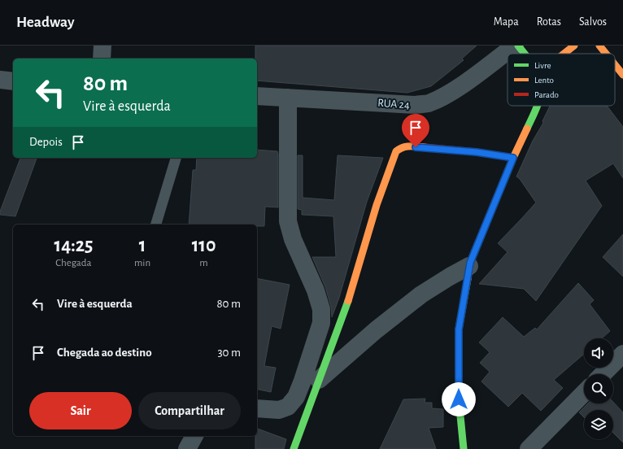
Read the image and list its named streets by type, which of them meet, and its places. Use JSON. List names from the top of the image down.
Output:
{
  "streets": {
    "street": ["RUA 24"]
  },
  "legend": ["Livre", "Lento", "Parado"],
  "page": {
    "header": "Headway",
    "nav": ["Mapa", "Rotas", "Salvos"],
    "turn": ["80 m", "Vire à esquerda"],
    "then": "Depois",
    "eta": [
      "14:25",
      "Chegada",
      "1",
      "min",
      "110",
      "m"
    ],
    "list": [
      {
        "name": "Vire à esquerda",
        "value": "80 m"
      },
      {
        "name": "Chegada ao destino",
        "value": "30 m"
      }
    ],
    "buttons": ["Sair", "Compartilhar"]
  }
}
